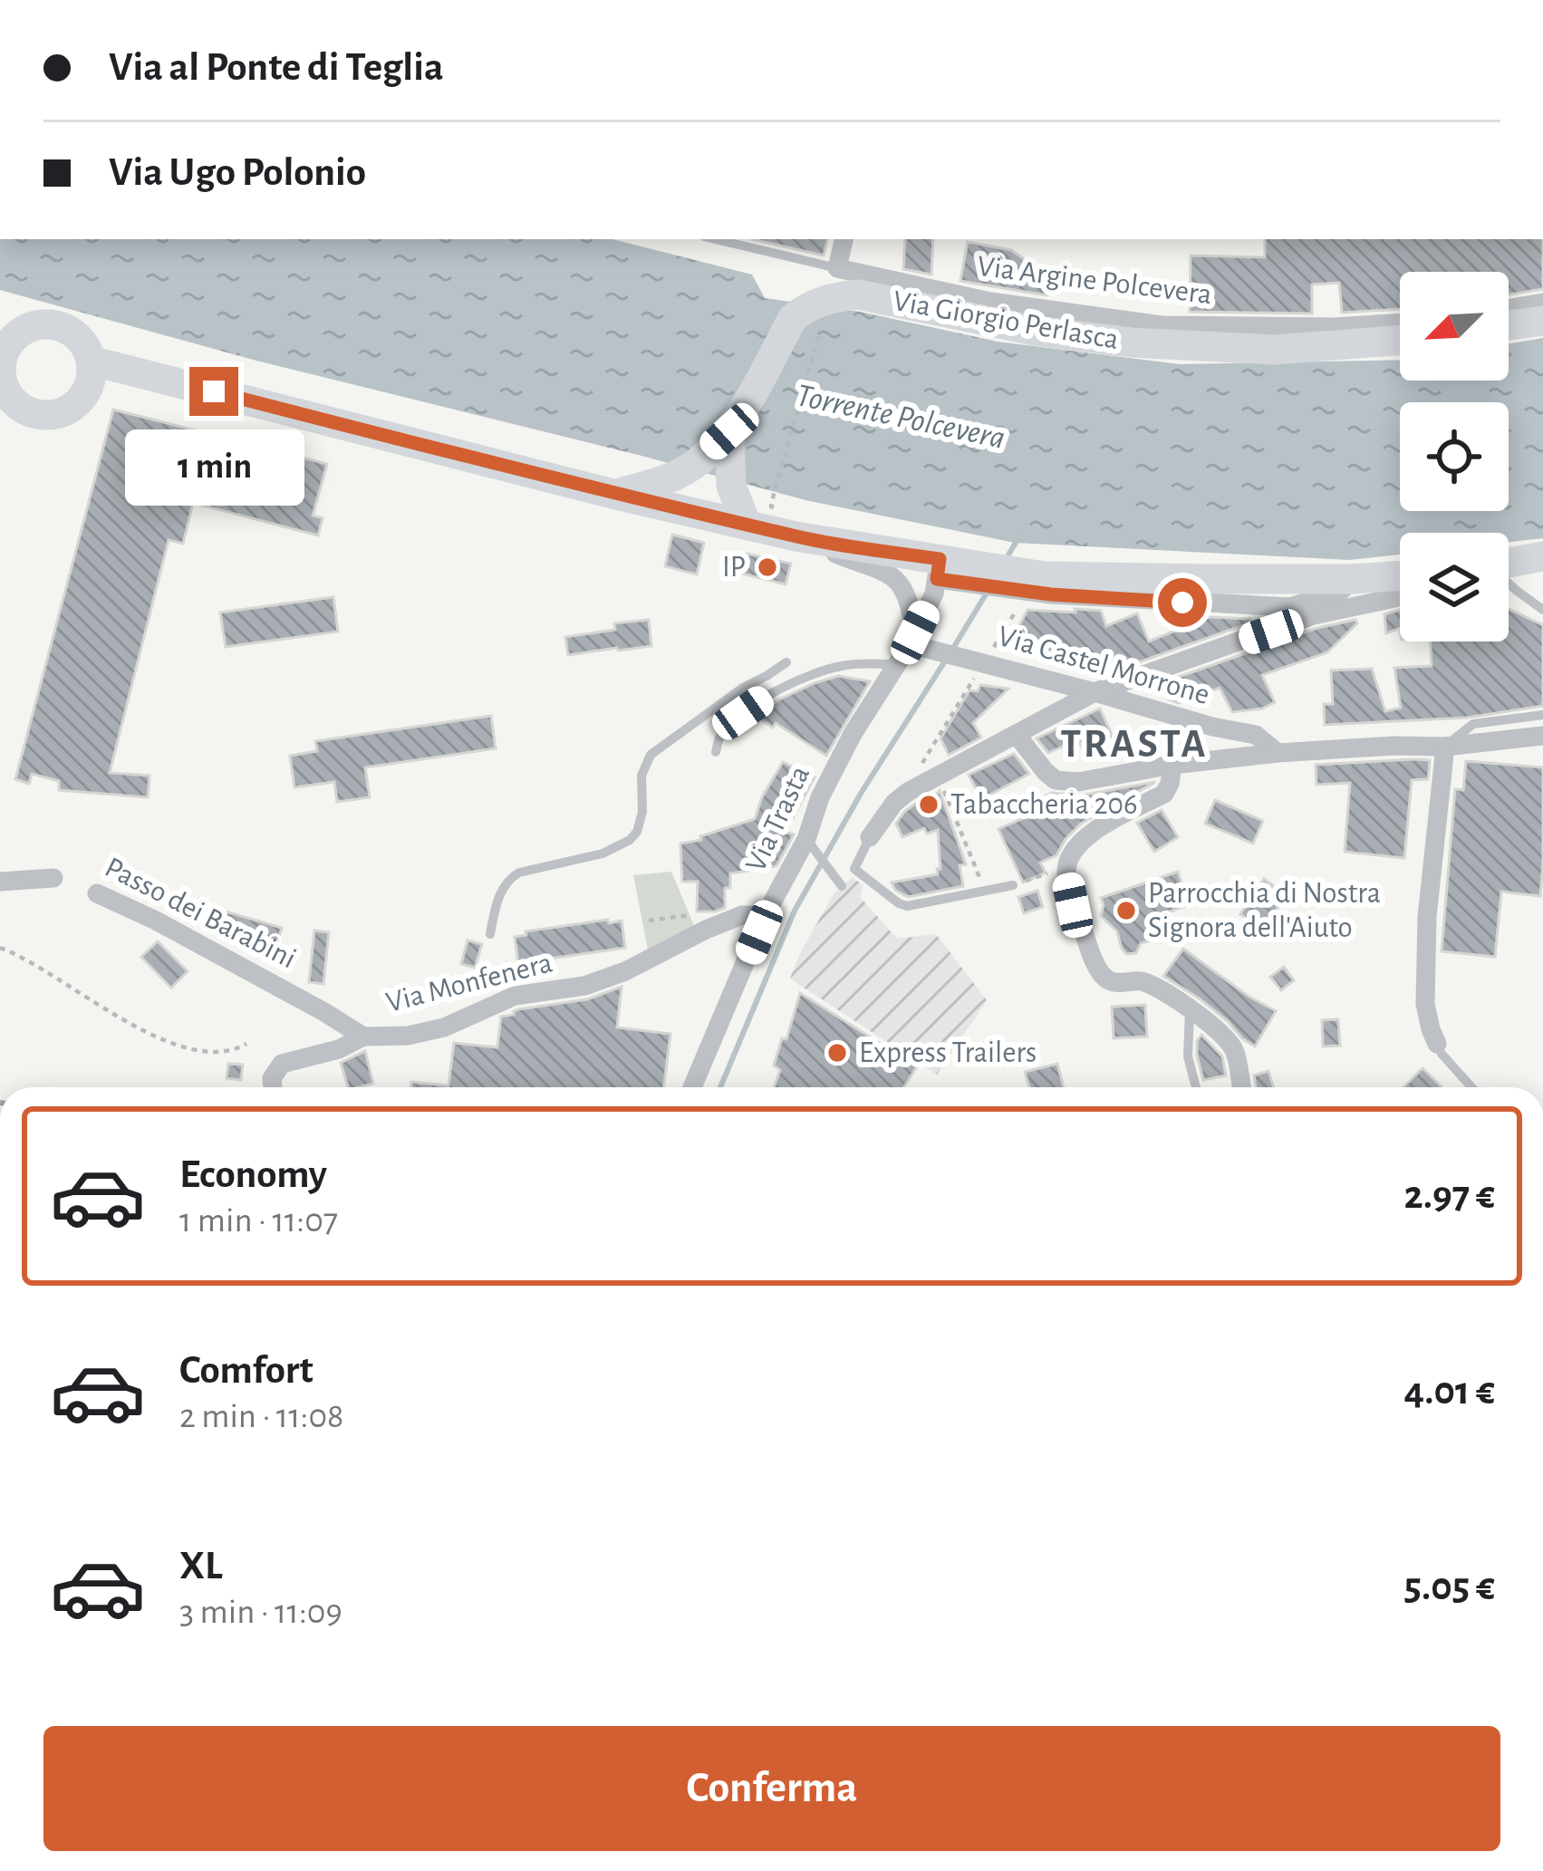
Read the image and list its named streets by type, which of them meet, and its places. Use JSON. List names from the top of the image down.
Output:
{
  "streets": {
    "main road": ["Via Giorgio Perlasca"],
    "street": [
      "Via Argine Polcevera",
      "Via Castel Morrone",
      "Via Trasta",
      "Passo dei Barabini",
      "Via Monfenera"
    ]
  },
  "crossings": [
    ["Via Castel Morrone", "Via Trasta"],
    ["Via Trasta", "Via Monfenera"],
    ["Passo dei Barabini", "Via Monfenera"]
  ],
  "districts": ["TRASTA"],
  "water": ["Torrente Polcevera"],
  "places": [
    "IP",
    "Tabaccheria 206",
    "Parrocchia di Nostra Signora dell'Aiuto",
    "Express Trailers"
  ],
  "north": "bottom left",
  "page": {
    "banner": ["Via al Ponte di Teglia", "Via Ugo Polonio"],
    "bubble": "1 min",
    "list": [
      {
        "name": "Economy",
        "note": "1 min · 11:07",
        "value": "2.97 €"
      },
      {
        "name": "Comfort",
        "note": "2 min · 11:08",
        "value": "4.01 €"
      },
      {
        "name": "XL",
        "note": "3 min · 11:09",
        "value": "5.05 €"
      }
    ],
    "buttons": "Conferma"
  }
}
